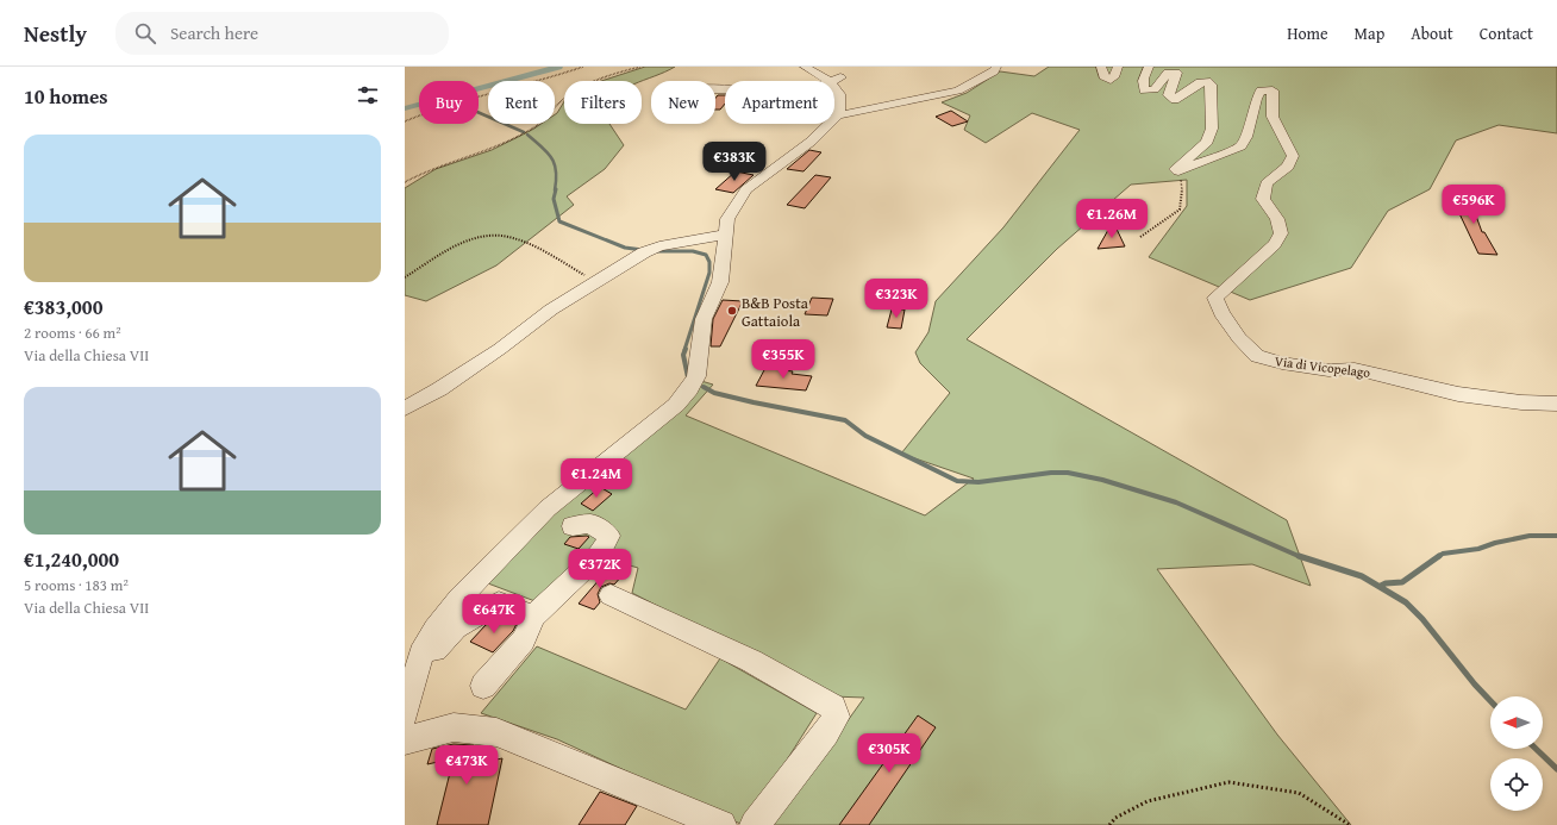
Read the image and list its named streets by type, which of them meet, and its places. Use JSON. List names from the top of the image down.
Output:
{
  "streets": {
    "street": ["Via di Vicopelago"]
  },
  "places": ["B&B Posta Gattaiola"],
  "north": "left",
  "page": {
    "header": "Nestly",
    "search": "Search here",
    "nav": [
      "Home",
      "Map",
      "About",
      "Contact"
    ],
    "heading": "10 homes",
    "chip": [
      "Buy",
      "Rent",
      "Filters",
      "New",
      "Apartment"
    ],
    "list": [
      {
        "name": "€383,000",
        "note": "2 rooms · 66 m² · Via della Chiesa VII"
      },
      {
        "name": "€1,240,000",
        "note": "5 rooms · 183 m² · Via della Chiesa VII"
      }
    ],
    "price": [
      "€383K",
      "€596K",
      "€1.26M",
      "€323K",
      "€355K",
      "€1.24M",
      "€372K",
      "€647K",
      "€305K",
      "€473K"
    ]
  }
}
